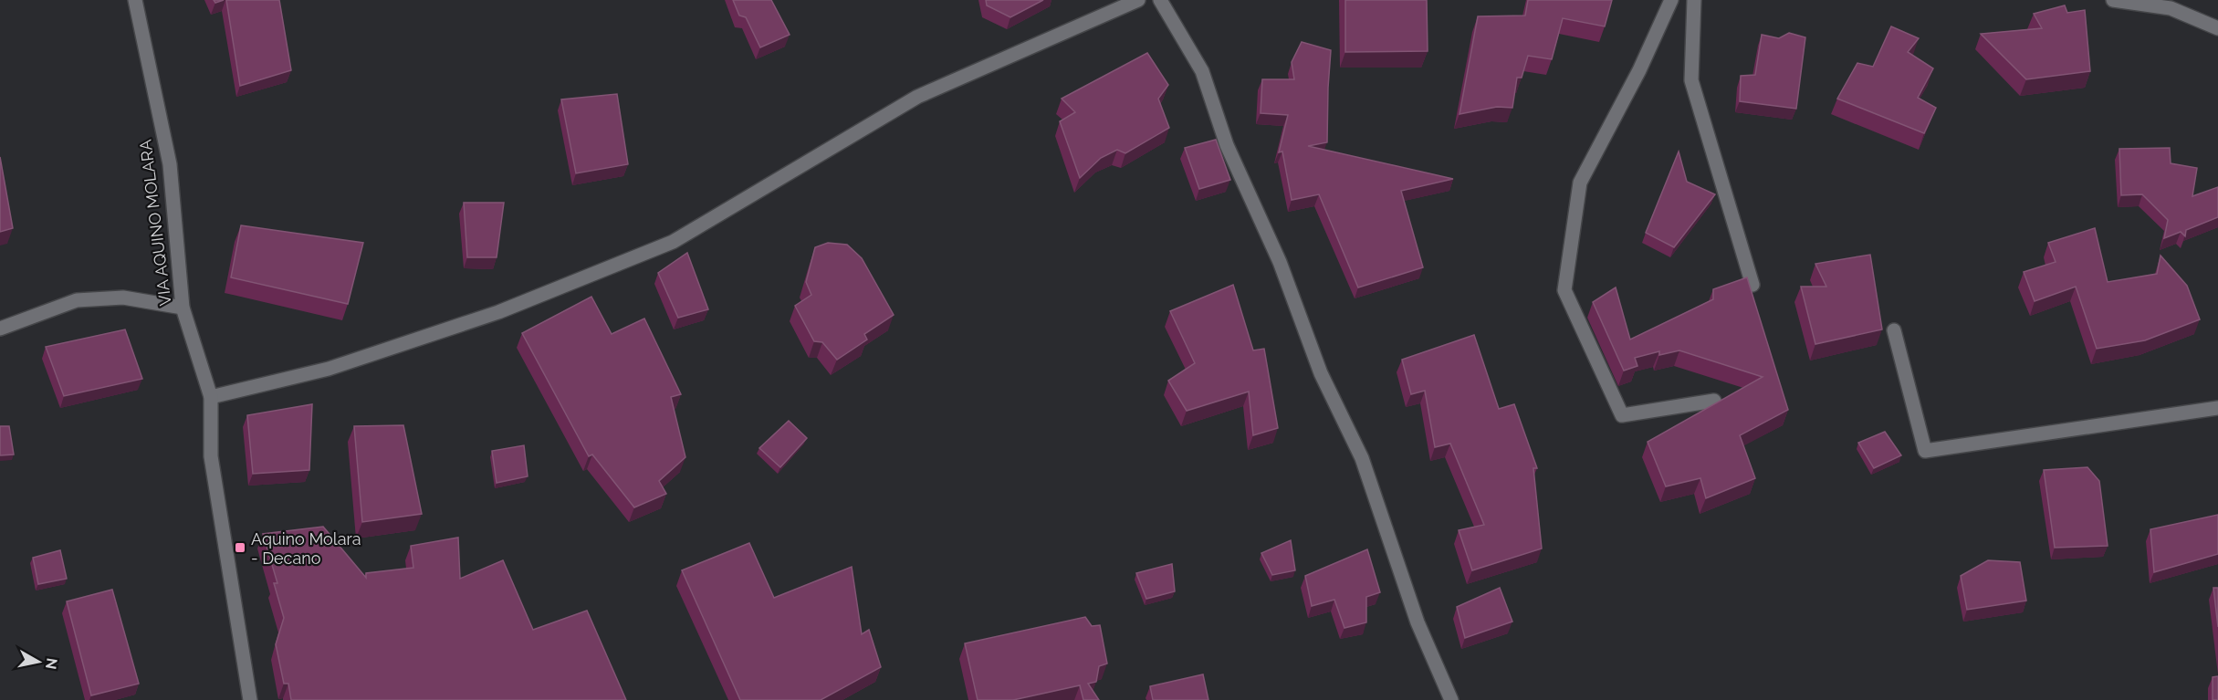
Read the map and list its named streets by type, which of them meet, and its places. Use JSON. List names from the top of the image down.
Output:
{
  "streets": {
    "street": ["VIA AQUINO MOLARA"]
  },
  "places": {
    "transit": ["Aquino Molara - Decano"]
  },
  "north": "right"
}
